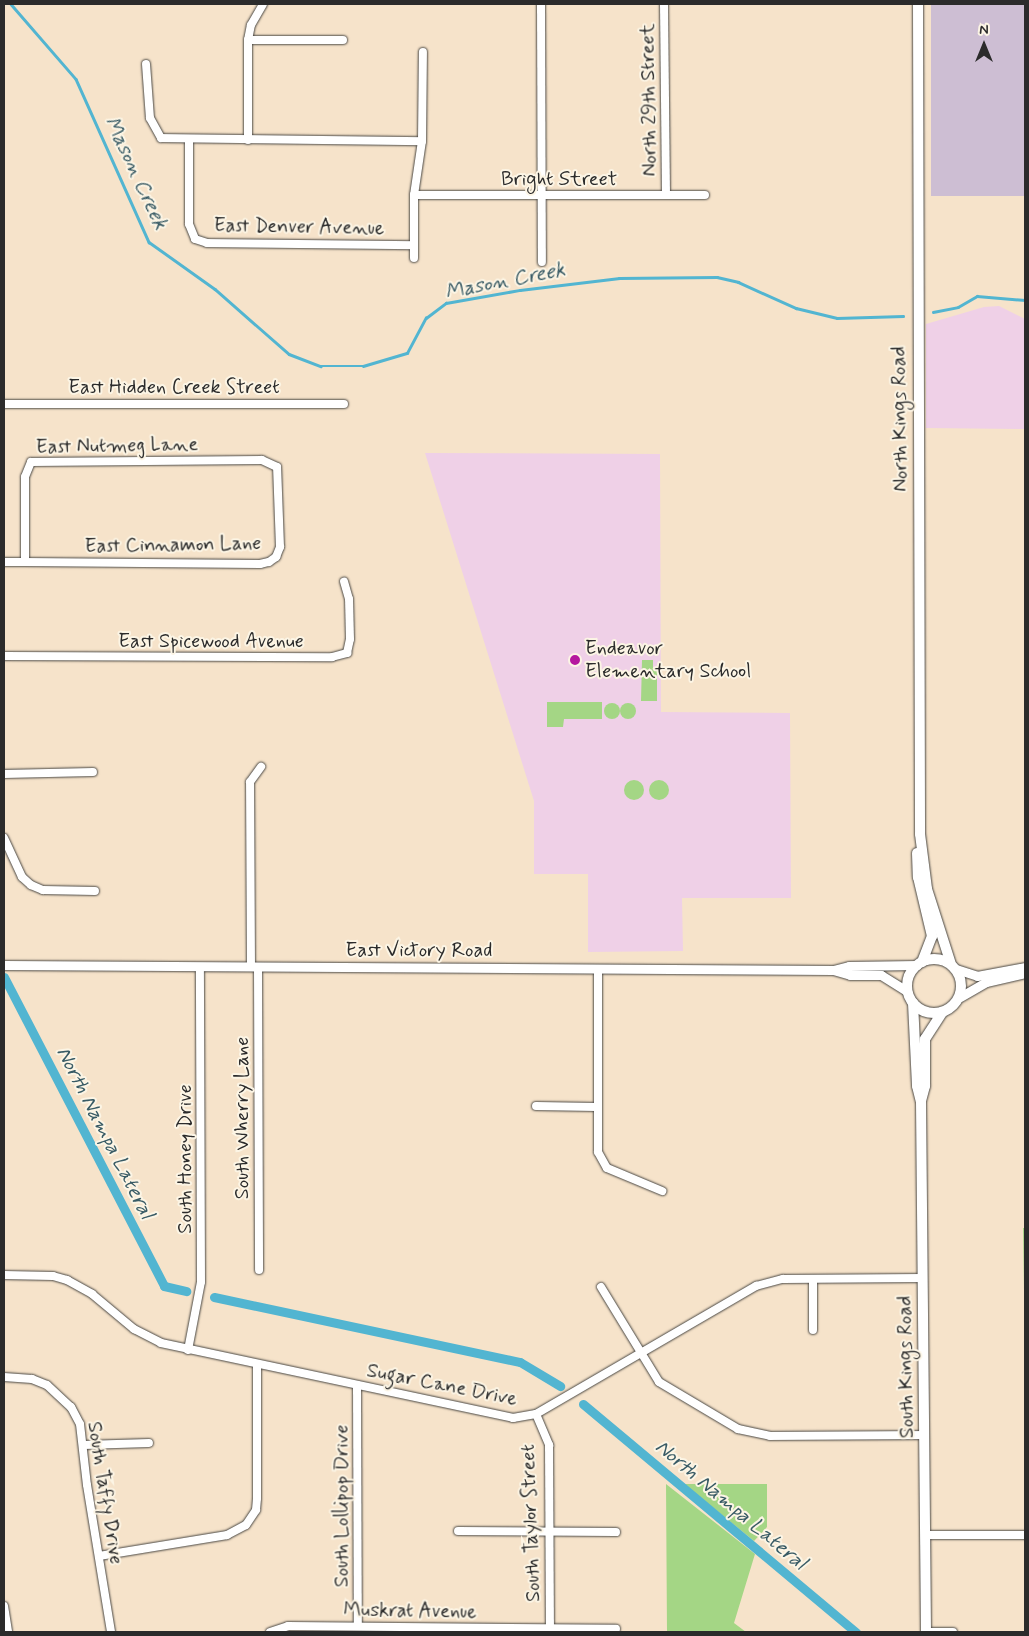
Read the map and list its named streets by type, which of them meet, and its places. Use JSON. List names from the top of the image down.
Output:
{
  "streets": {
    "main road": ["North Kings Road", "South Kings Road"],
    "street": [
      "North 29th Street",
      "Bright Street",
      "East Denver Avenue",
      "East Hidden Creek Street",
      "East Nutmeg Lane",
      "East Cinnamon Lane",
      "East Spicewood Avenue",
      "East Victory Road",
      "South Wherry Lane",
      "South Honey Drive",
      "Sugar Cane Drive",
      "South Taffy Drive",
      "South Lollipop Drive",
      "South Taylor Street",
      "Muskrat Avenue"
    ]
  },
  "crossings": [
    ["North 29th Street", "Bright Street"],
    ["North Kings Road", "East Victory Road"],
    ["North Kings Road", "South Kings Road"],
    ["East Nutmeg Lane", "East Cinnamon Lane"],
    ["East Victory Road", "South Wherry Lane"],
    ["East Victory Road", "South Honey Drive"],
    ["East Victory Road", "South Kings Road"],
    ["South Honey Drive", "Sugar Cane Drive"],
    ["South Kings Road", "Sugar Cane Drive"],
    ["Sugar Cane Drive", "South Lollipop Drive"],
    ["Sugar Cane Drive", "South Taylor Street"],
    ["South Lollipop Drive", "Muskrat Avenue"],
    ["South Taylor Street", "Muskrat Avenue"]
  ],
  "water": ["Mason Creek", "North Nampa Lateral"],
  "places": ["Endeavor Elementary School"],
  "north": "top"
}
